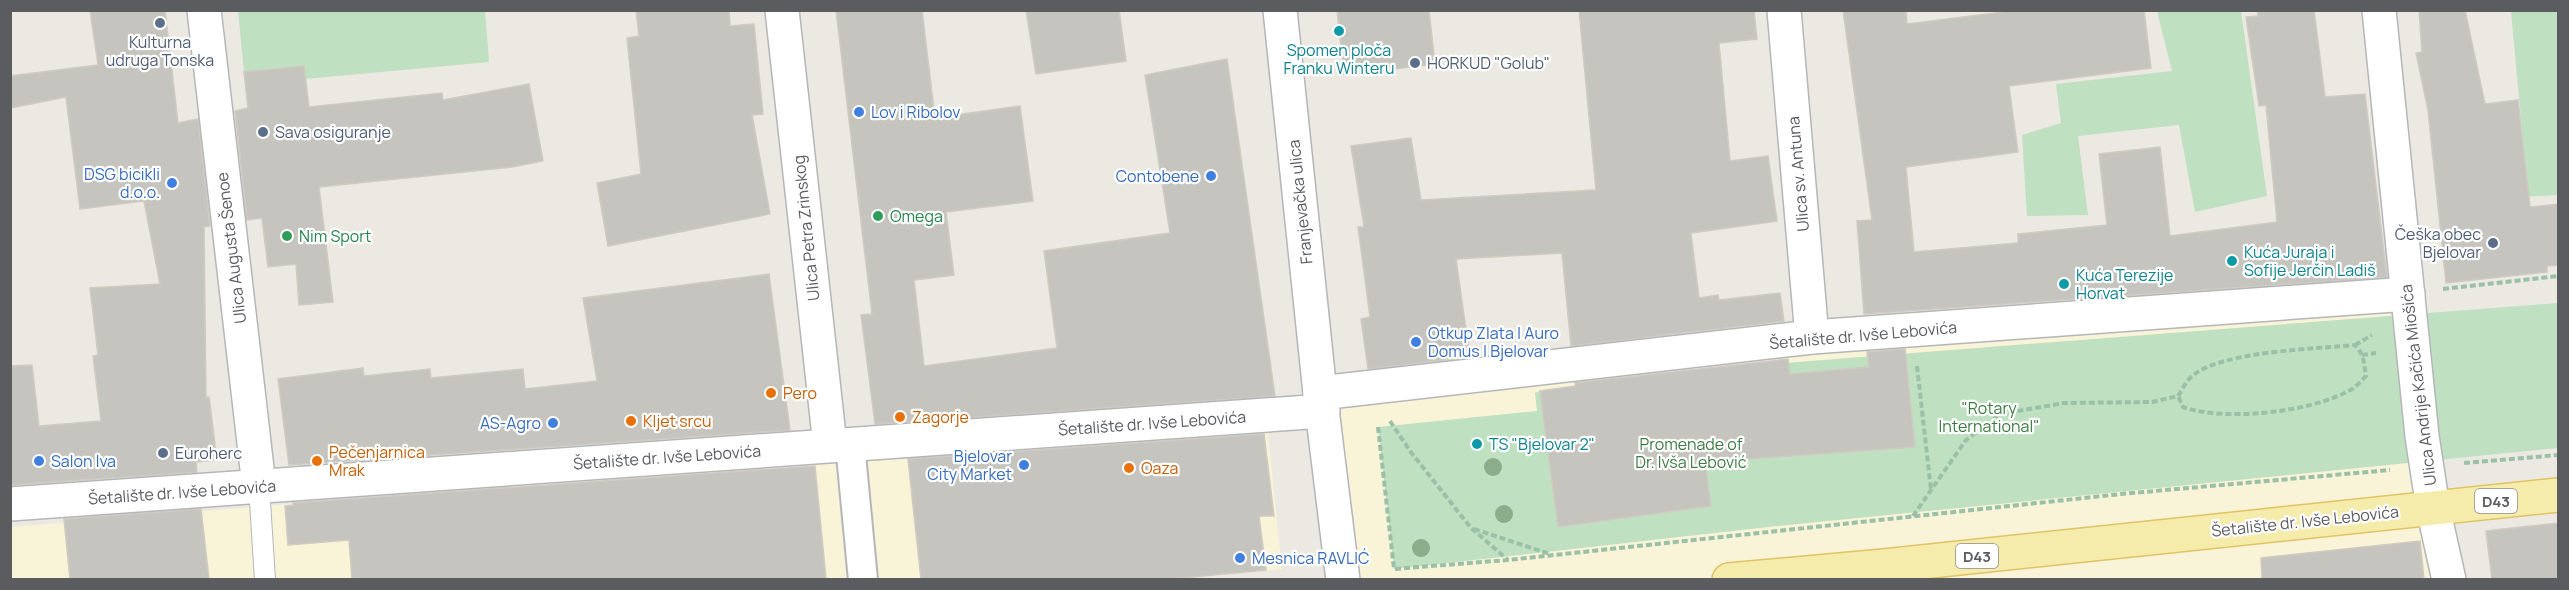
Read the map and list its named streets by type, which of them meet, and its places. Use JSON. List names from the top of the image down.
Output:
{
  "streets": {
    "main road": ["Šetalište dr. Ivše Lebovića", "D43"],
    "street": [
      "Ulica sv. Antuna",
      "Franjevačka ulica",
      "Ulica Petra Zrinskog",
      "Ulica Augusta Šenoe",
      "Ulica Andrije Kačića Miošića"
    ]
  },
  "crossings": [
    ["Ulica sv. Antuna", "Šetalište dr. Ivše Lebovića"],
    ["Franjevačka ulica", "Šetalište dr. Ivše Lebovića"],
    ["Ulica Petra Zrinskog", "Šetalište dr. Ivše Lebovića"],
    ["Ulica Augusta Šenoe", "Šetalište dr. Ivše Lebovića"],
    ["Šetalište dr. Ivše Lebovića", "Ulica Andrije Kačića Miošića"]
  ],
  "parks": ["\"Rotary International\"", "Promenade of Dr. Ivša Lebović"],
  "places": [
    "Kulturna udruga Tonska",
    "Spomen ploča Franku Winteru",
    "HORKUD \"Golub\"",
    "Lov i Ribolov",
    "Sava osiguranje",
    "Contobene",
    "DSG bicikli d.o.o.",
    "Omega",
    "Nim Sport",
    "Češka obec Bjelovar",
    "Kuća Juraja i Sofije Jerčin Ladiš",
    "Kuća Terezije Horvat",
    "Otkup Zlata | Auro Domus | Bjelovar",
    "Pero",
    "Zagorje",
    "Kljet srcu",
    "AS-Agro",
    "TS \"Bjelovar 2\"",
    "Euroherc",
    "Salon Iva",
    "Pečenjarnica Mrak",
    "Bjelovar City Market",
    "Oaza",
    "Mesnica RAVLIĆ"
  ]
}
